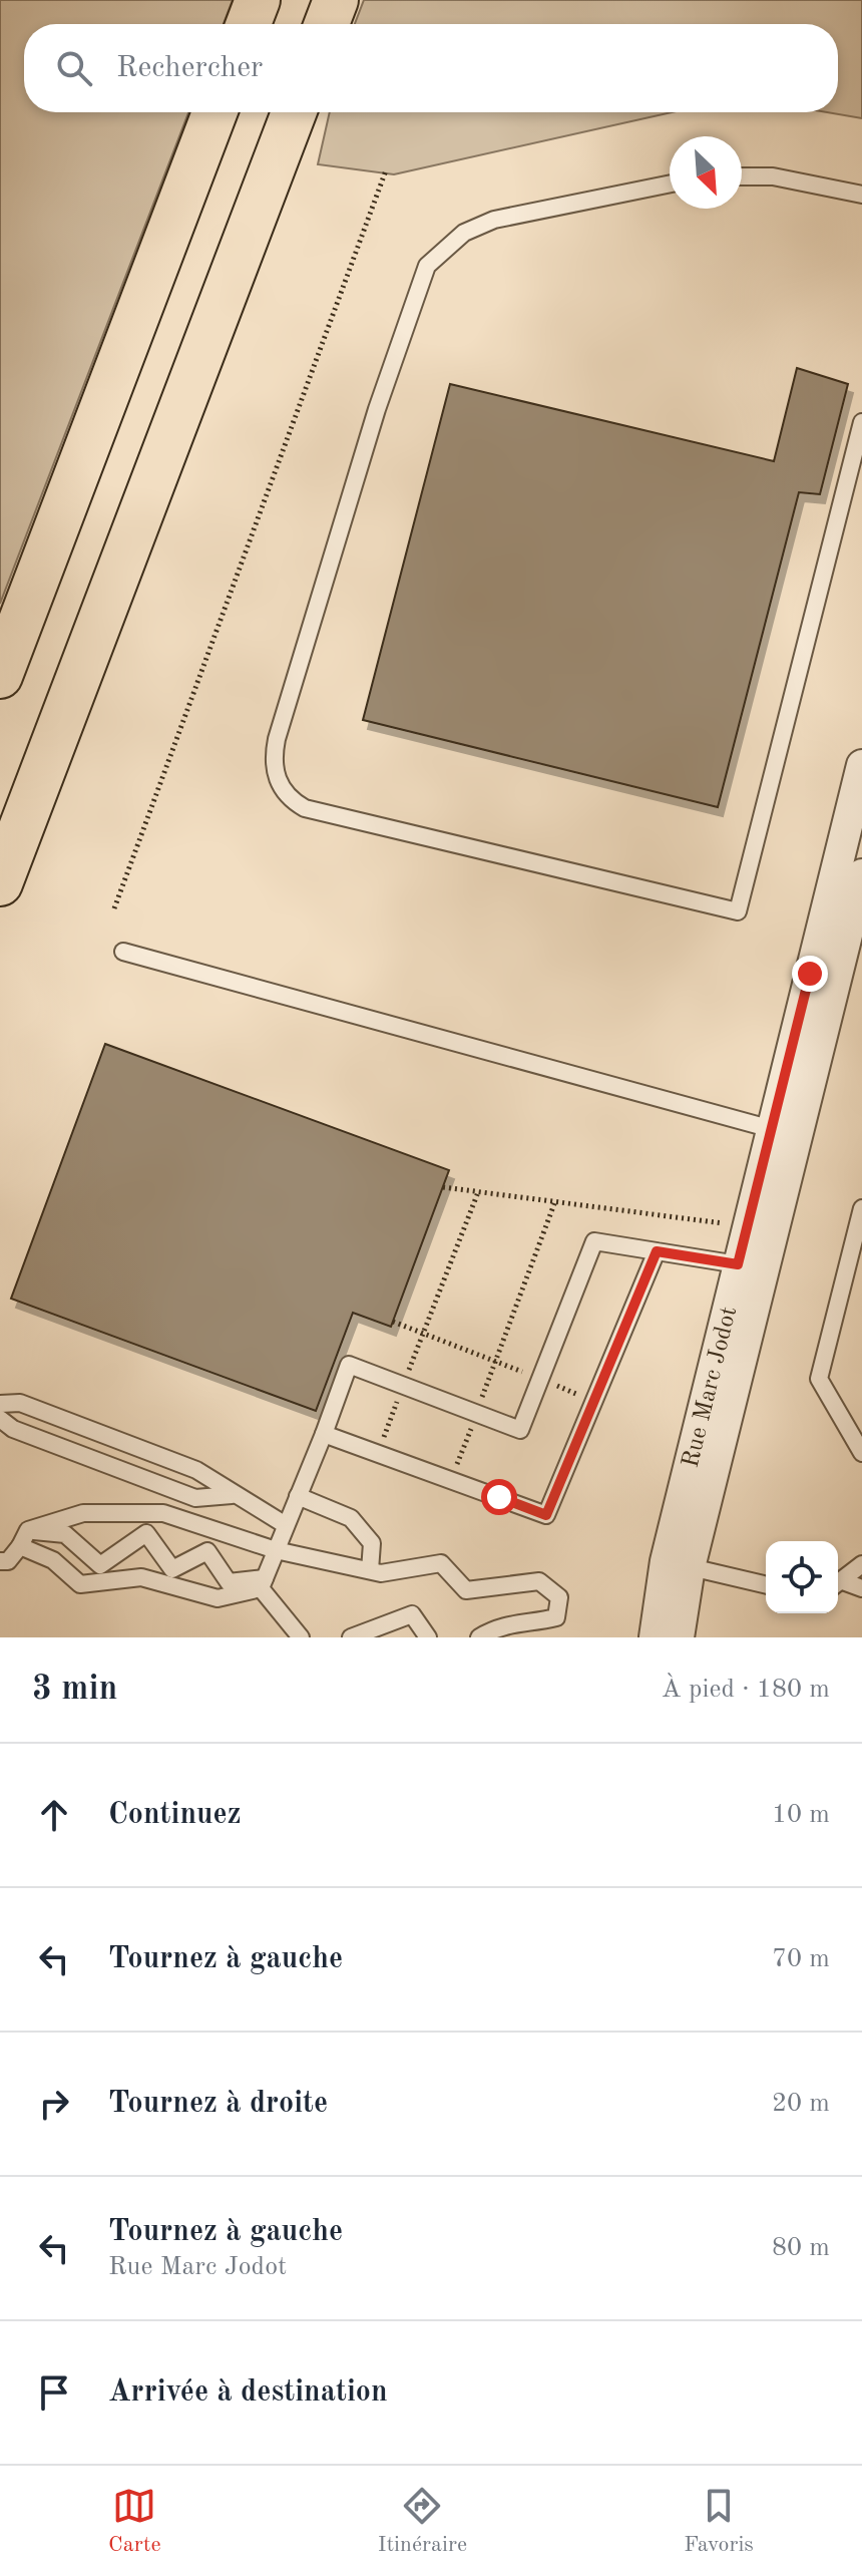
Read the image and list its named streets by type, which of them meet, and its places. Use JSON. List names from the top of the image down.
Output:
{
  "streets": {
    "street": ["Rue Marc Jodot"]
  },
  "north": "bottom right",
  "page": {
    "search": "Rechercher",
    "heading": ["3 min", "À pied · 180 m"],
    "list": [
      ["Continuez", "10 m"],
      ["Tournez à gauche", "70 m"],
      ["Tournez à droite", "20 m"],
      ["Tournez à gauche", "Rue Marc Jodot", "80 m"],
      "Arrivée à destination"
    ],
    "nav": ["Carte", "Itinéraire", "Favoris"]
  }
}
